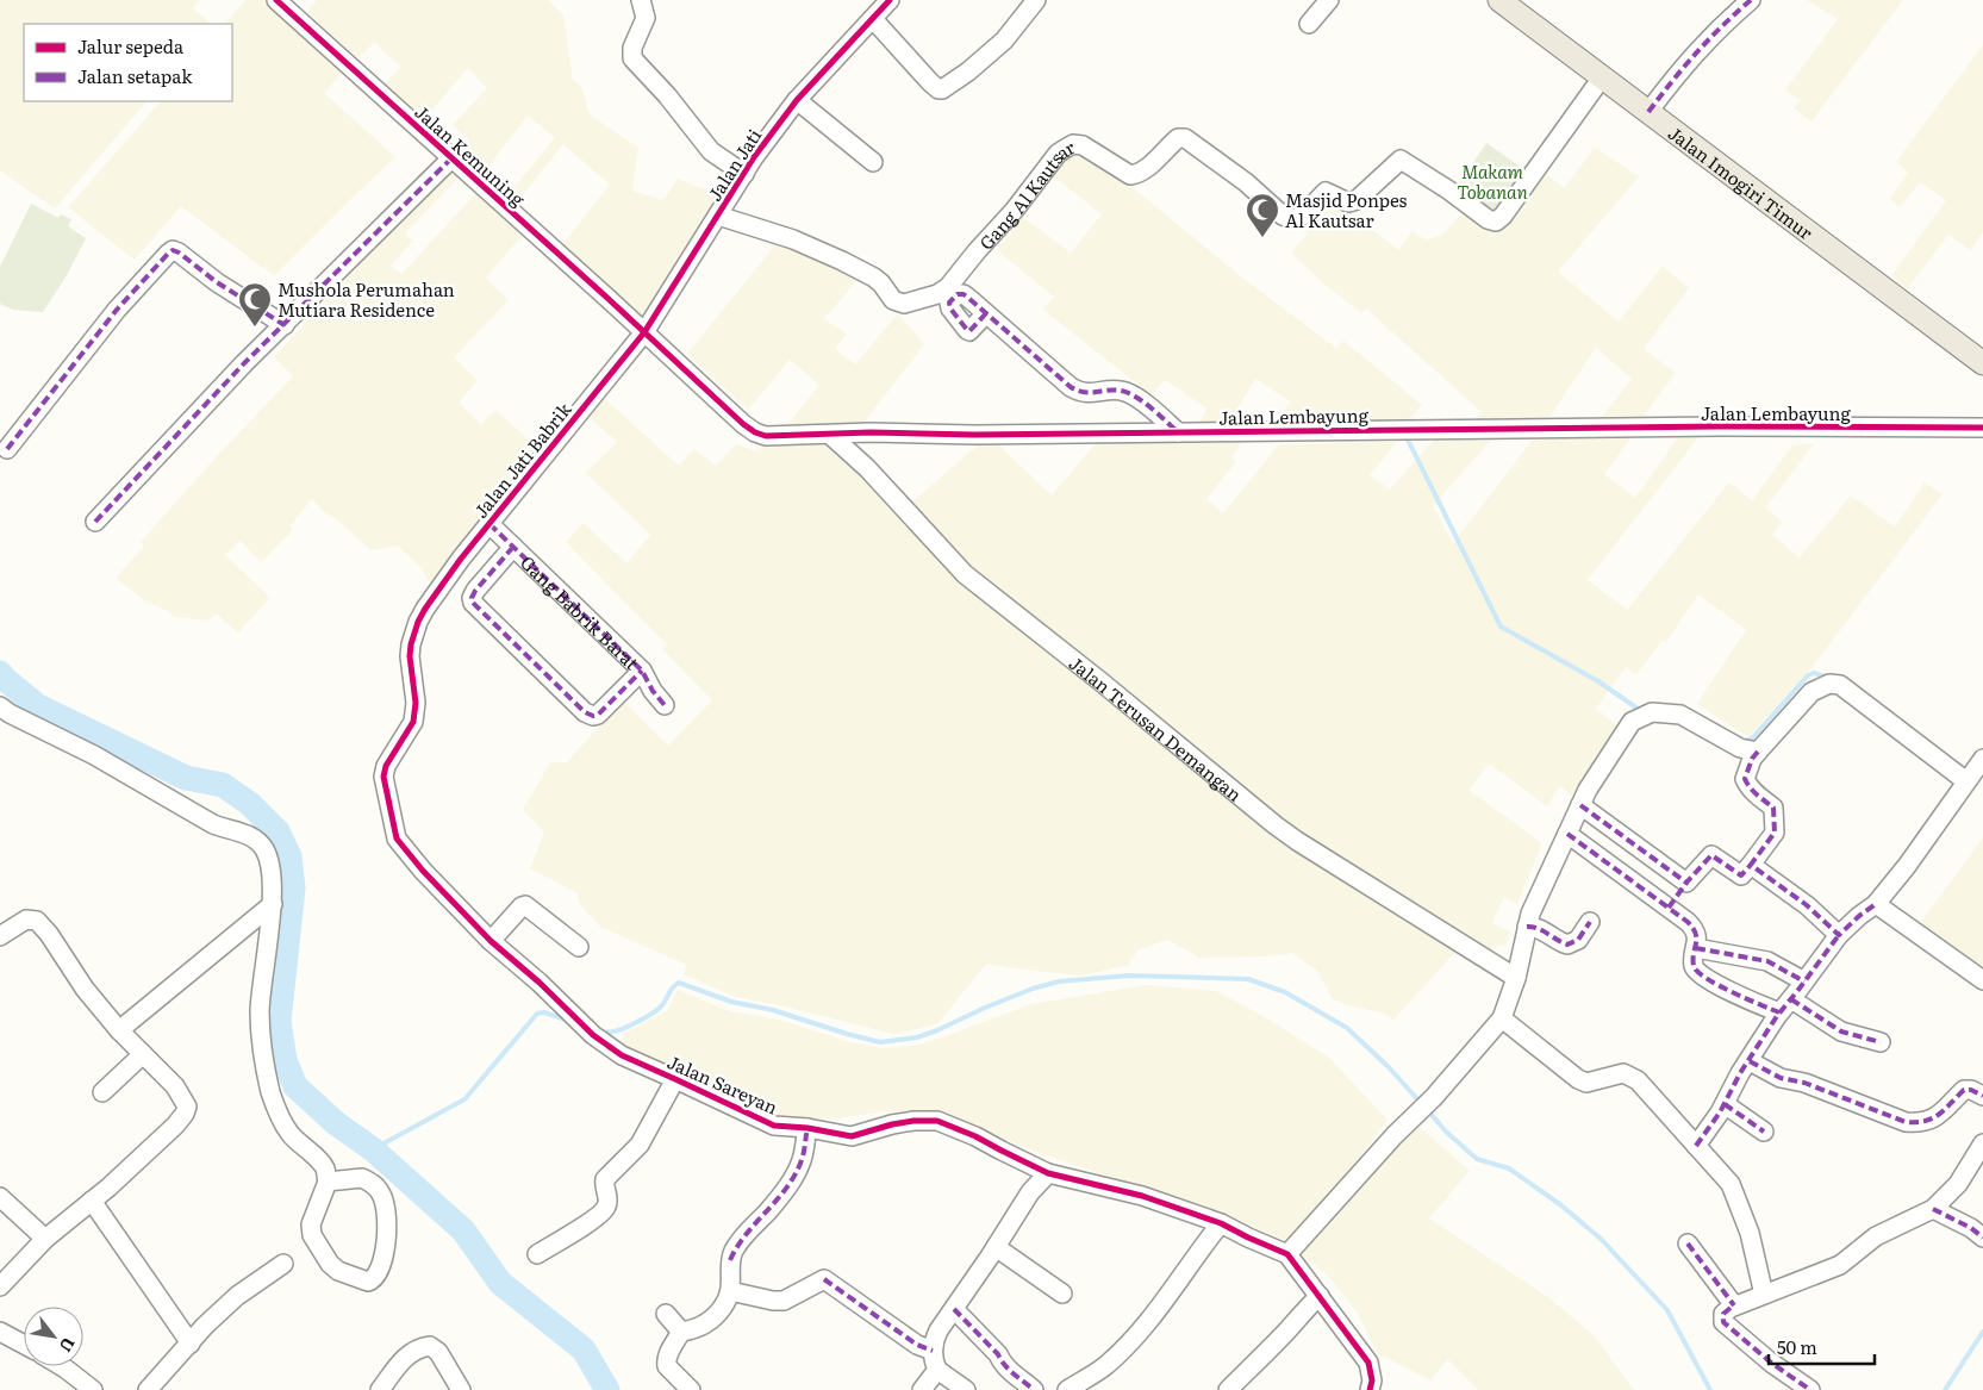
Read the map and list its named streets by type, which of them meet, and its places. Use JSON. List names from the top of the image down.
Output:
{
  "streets": {
    "main road": ["Jalan Imogiri Timur"],
    "street": [
      "Jalan Kemuning",
      "Jalan Jati",
      "Gang Al Kautsar",
      "Jalan Lembayung",
      "Jalan Jati Babrik",
      "Gang Babrik Barat",
      "Jalan Terusan Demangan",
      "Jalan Sareyan"
    ]
  },
  "crossings": [
    ["Jalan Kemuning", "Jalan Jati"],
    ["Jalan Kemuning", "Jalan Lembayung"],
    ["Jalan Kemuning", "Jalan Jati Babrik"],
    ["Jalan Jati", "Gang Al Kautsar"],
    ["Jalan Jati", "Jalan Lembayung"],
    ["Jalan Jati", "Jalan Jati Babrik"],
    ["Jalan Imogiri Timur", "Gang Al Kautsar"],
    ["Jalan Lembayung", "Jalan Jati Babrik"],
    ["Jalan Lembayung", "Jalan Terusan Demangan"],
    ["Jalan Jati Babrik", "Gang Babrik Barat"],
    ["Jalan Jati Babrik", "Jalan Sareyan"]
  ],
  "parks": ["Makam Tobanan"],
  "places": {
    "mosque": ["Masjid Ponpes Al Kautsar", "Mushola Perumahan Mutiara Residence"]
  },
  "legend": ["Jalur sepeda", "Jalan setapak"],
  "scale_bar": "50 m",
  "north": "bottom right"
}
